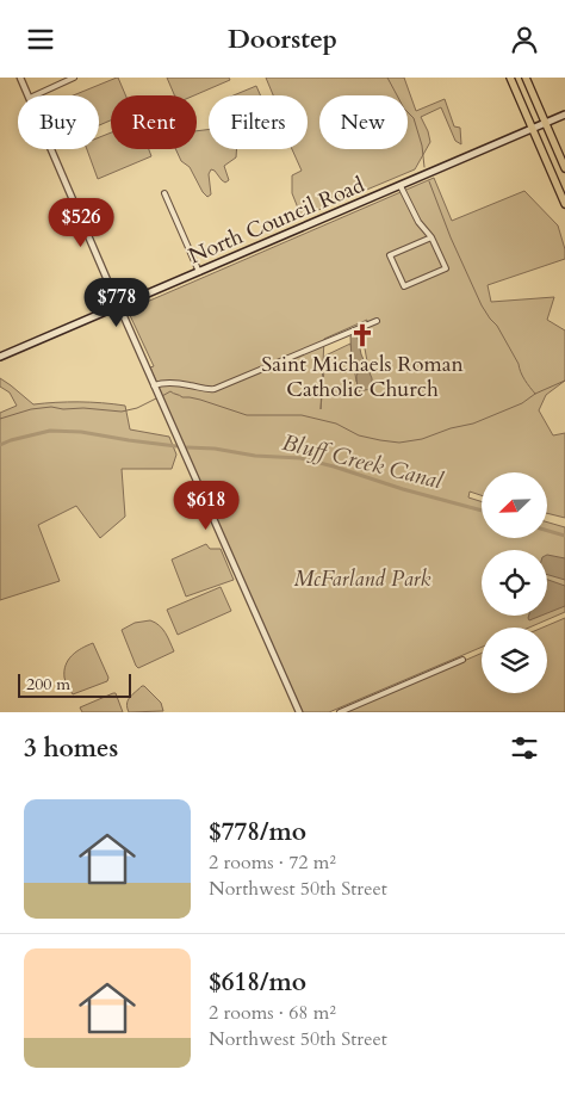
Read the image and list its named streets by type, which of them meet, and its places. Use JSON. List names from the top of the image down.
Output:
{
  "streets": {
    "main road": ["North Council Road"]
  },
  "water": ["Bluff Creek Canal"],
  "parks": ["McFarland Park"],
  "places": {
    "church": ["Saint Michaels Roman Catholic Church"]
  },
  "scale_bar": "200 m",
  "north": "bottom left",
  "page": {
    "header": "Doorstep",
    "chip": [
      "Buy",
      "Rent",
      "Filters",
      "New"
    ],
    "price": ["$526", "$778", "$618"],
    "scale": "200 m",
    "heading": "3 homes",
    "list": [
      {
        "name": "$778/mo",
        "note": "2 rooms · 72 m² · Northwest 50th Street"
      },
      {
        "name": "$618/mo",
        "note": "2 rooms · 68 m² · Northwest 50th Street"
      }
    ]
  }
}
